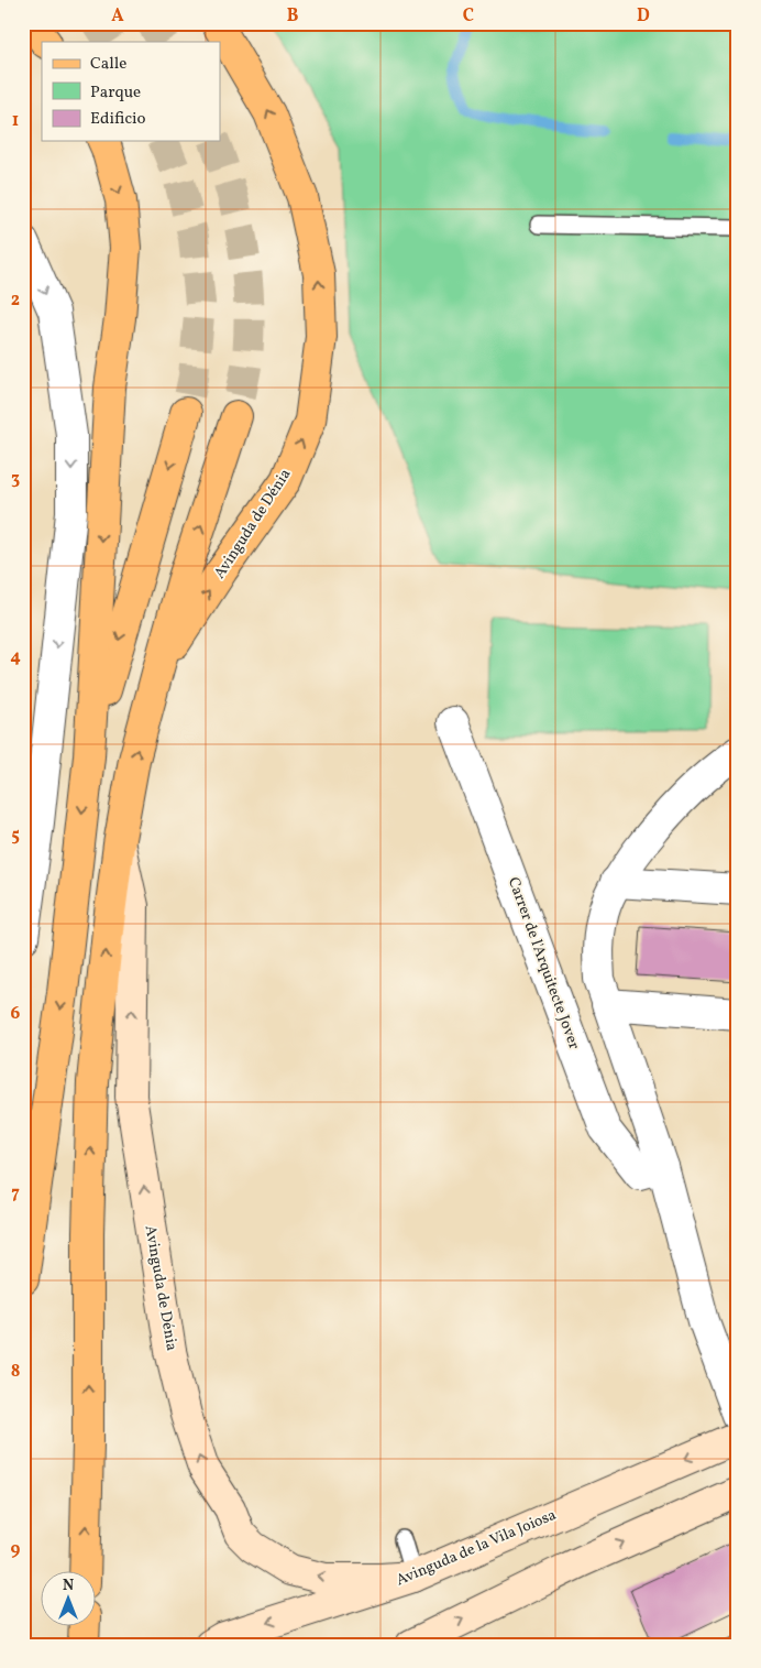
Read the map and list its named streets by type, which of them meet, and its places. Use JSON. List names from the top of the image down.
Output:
{
  "streets": {
    "main road": ["Avinguda de Dénia", "Avinguda de la Vila Joiosa"],
    "street": ["Carrer de l'Arquitecte Jover"]
  },
  "crossings": [
    ["Avinguda de Dénia", "Avinguda de la Vila Joiosa"]
  ],
  "legend": ["Calle", "Parque", "Edificio"],
  "north": "top",
  "grid": {
    "columns": [
      "A",
      "B",
      "C",
      "D"
    ],
    "rows": [
      "1",
      "2",
      "3",
      "4",
      "5",
      "6",
      "7",
      "8",
      "9"
    ]
  }
}
